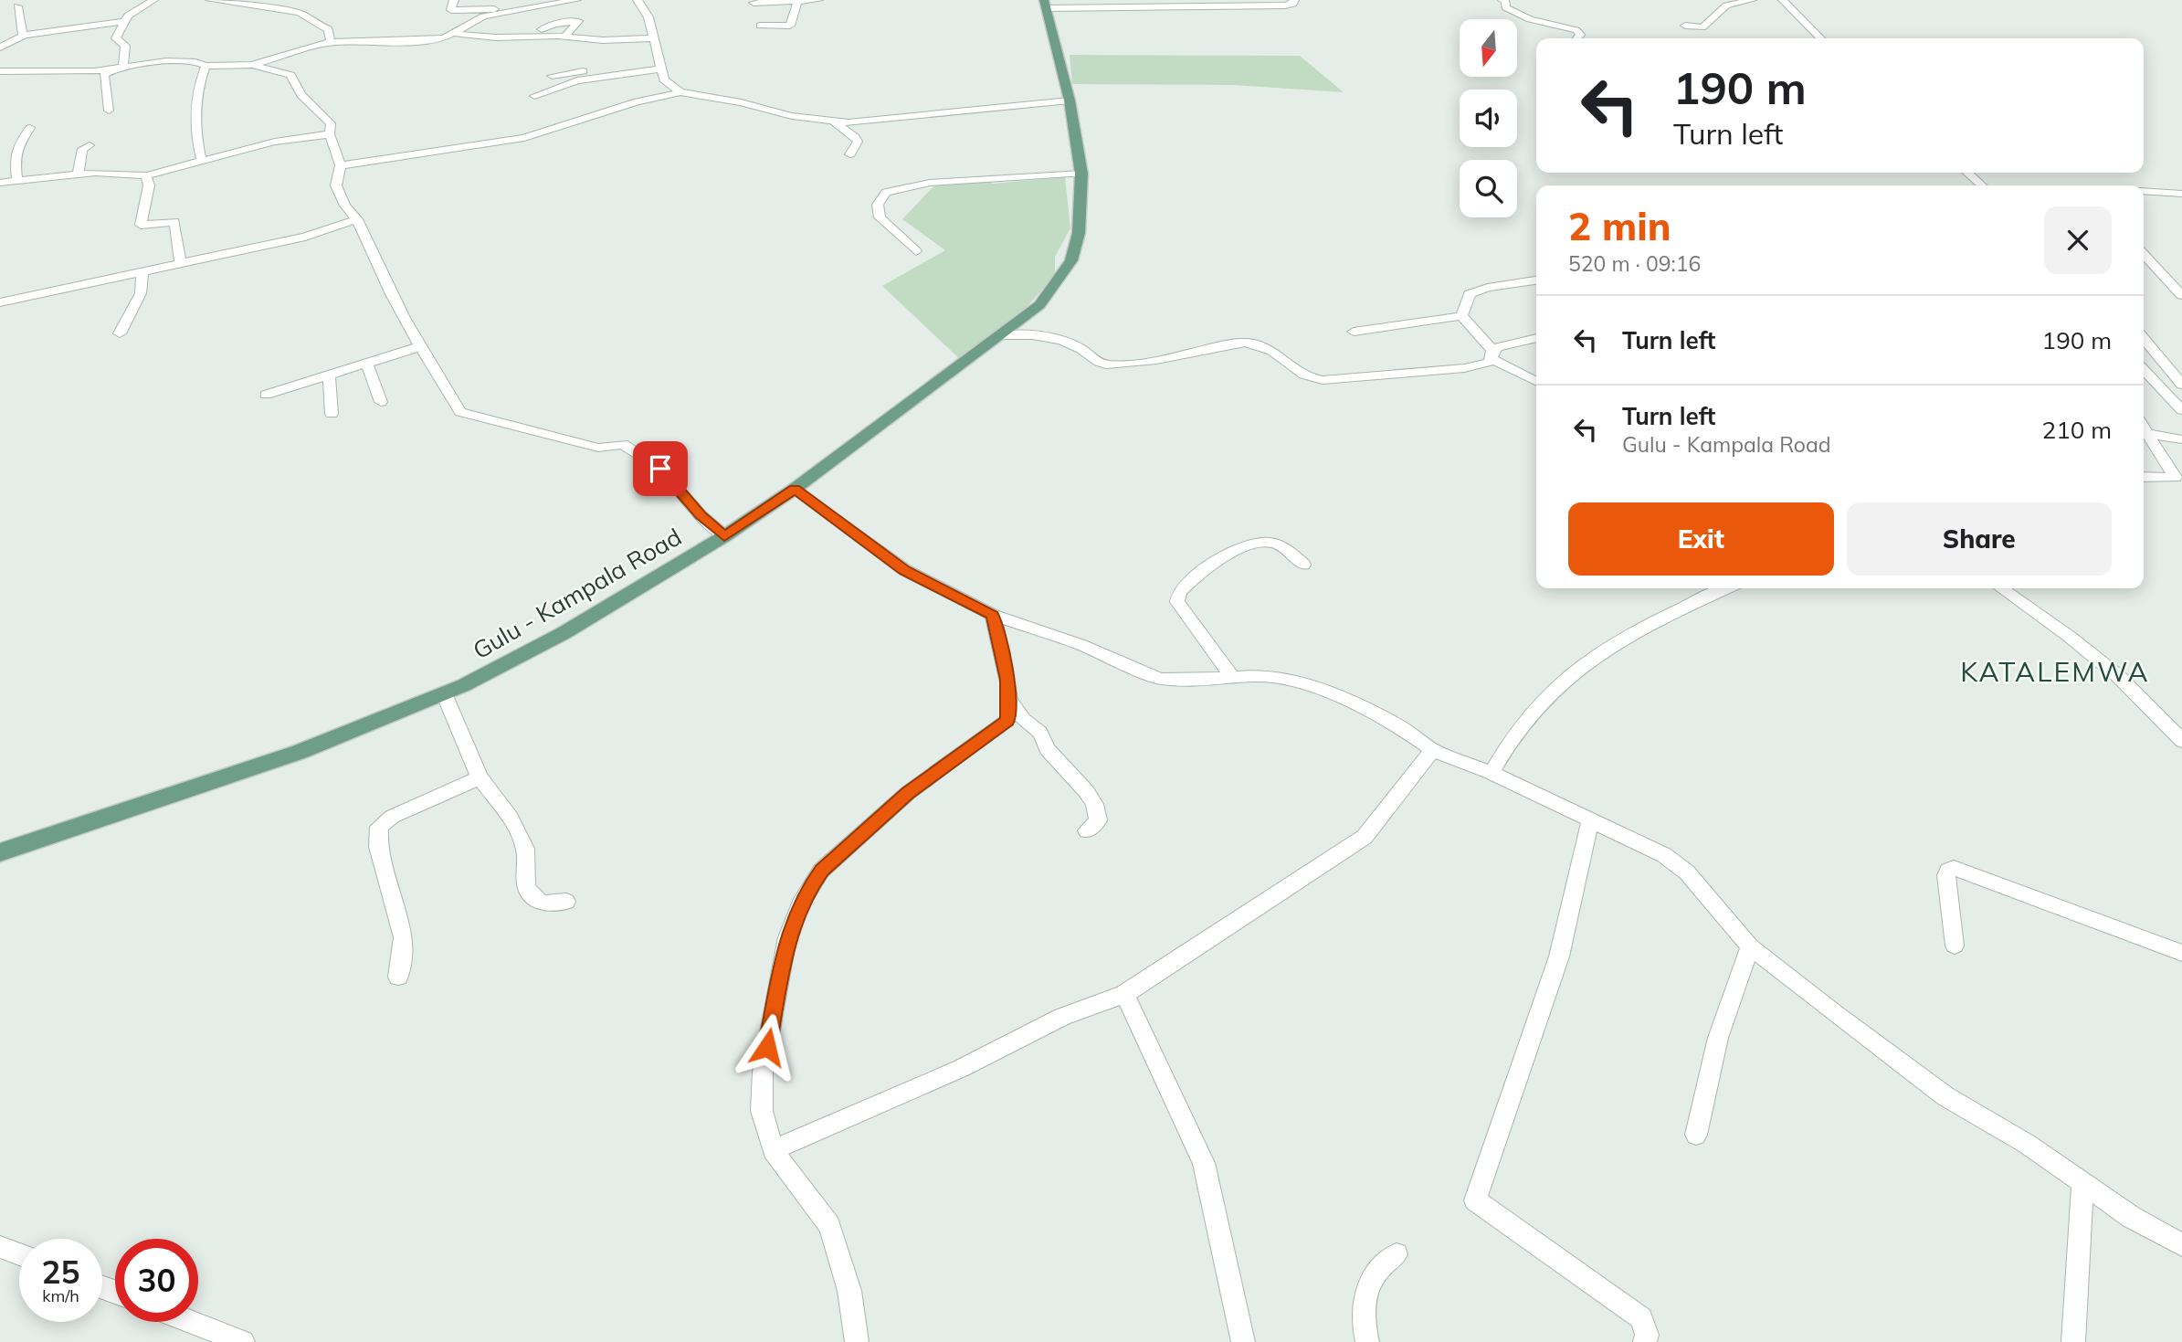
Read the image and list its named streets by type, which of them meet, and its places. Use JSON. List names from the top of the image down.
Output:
{
  "streets": {
    "main road": ["Gulu - Kampala Road"]
  },
  "districts": ["KATALEMWA"],
  "north": "bottom",
  "page": {
    "turn": ["190 m", "Turn left"],
    "heading": ["2 min", "520 m · 09:16"],
    "list": [
      {
        "name": "Turn left",
        "value": "190 m"
      },
      {
        "name": "Turn left",
        "note": "Gulu - Kampala Road",
        "value": "210 m"
      }
    ],
    "buttons": ["Exit", "Share"],
    "speed": "25 km/h",
    "limit": "30"
  }
}
